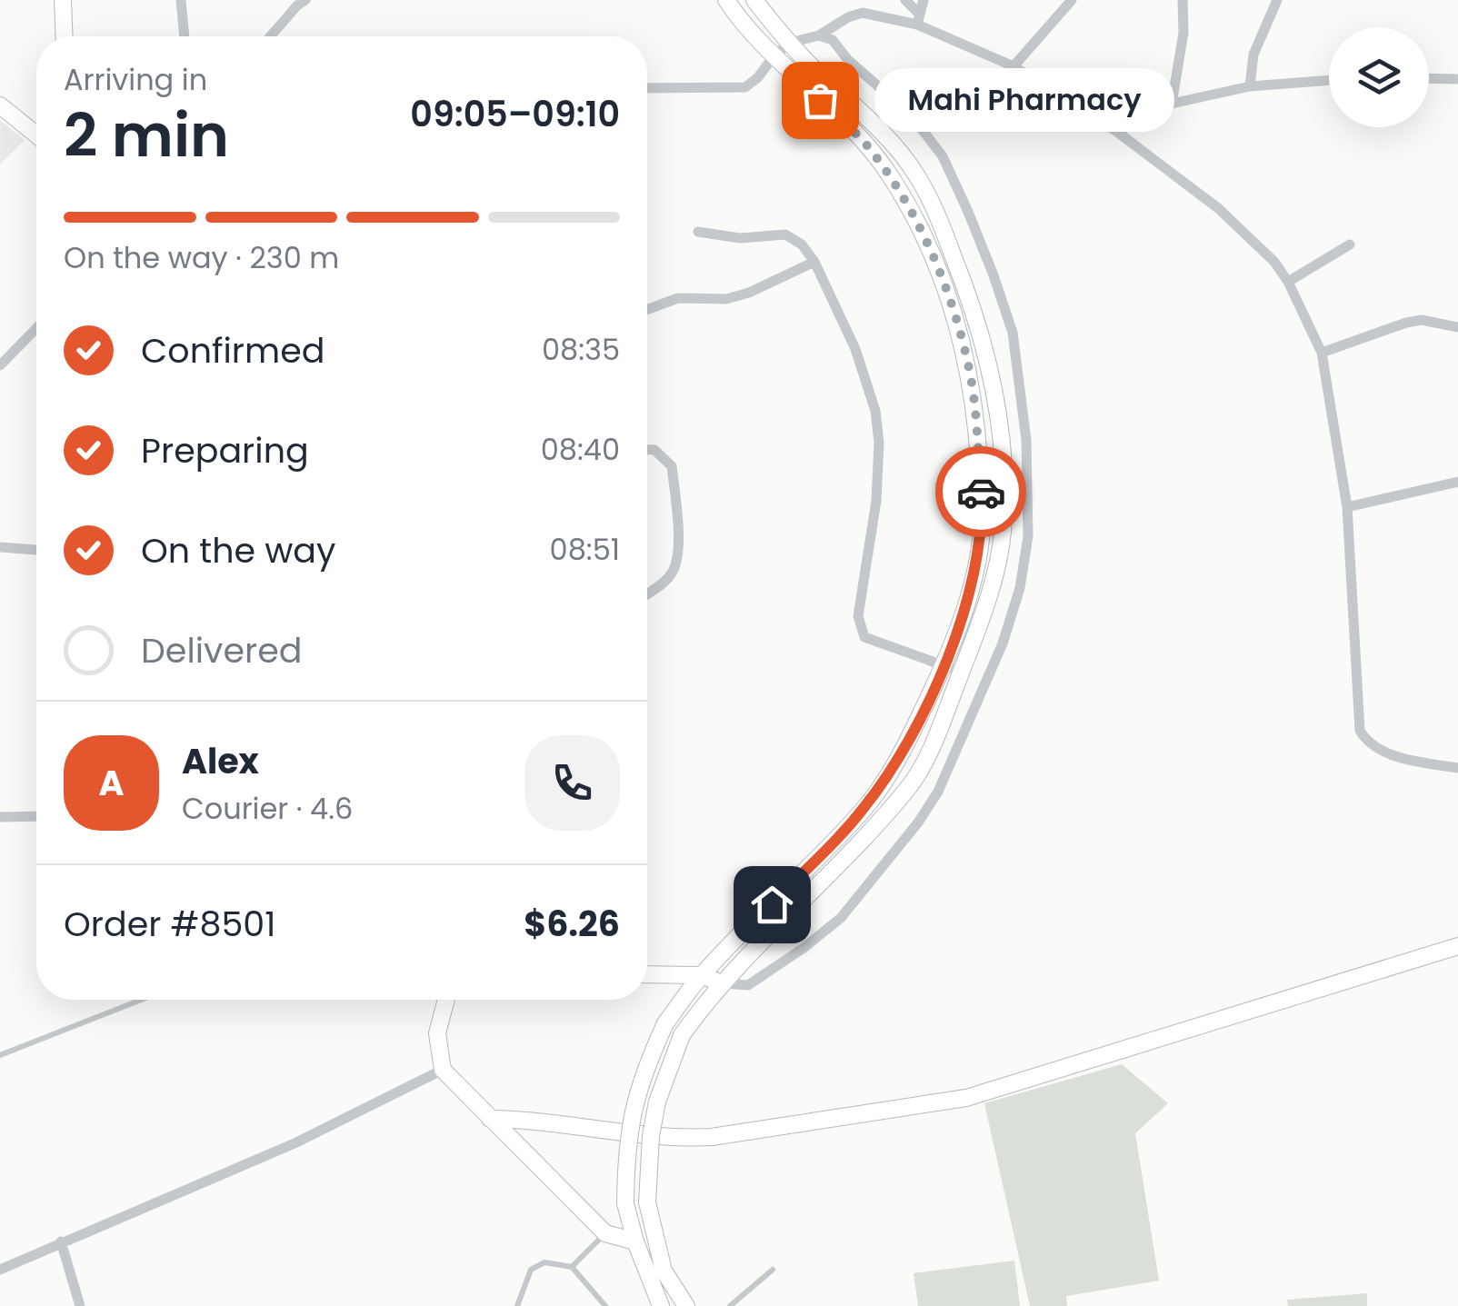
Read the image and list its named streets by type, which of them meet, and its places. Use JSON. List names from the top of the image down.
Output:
{
  "places": ["Mahi Pharmacy"],
  "page": {
    "heading": ["2 min", "Arriving in", "09:05–09:10"],
    "panel": [
      "Alex",
      "Courier · 4.6",
      "Order #8501",
      "$6.26"
    ],
    "bubble": "Mahi Pharmacy",
    "bar": "On the way · 230 m",
    "list": [
      ["Confirmed", "08:35"],
      ["Preparing", "08:40"],
      ["On the way", "08:51"],
      "Delivered"
    ],
    "round": "A"
  }
}
